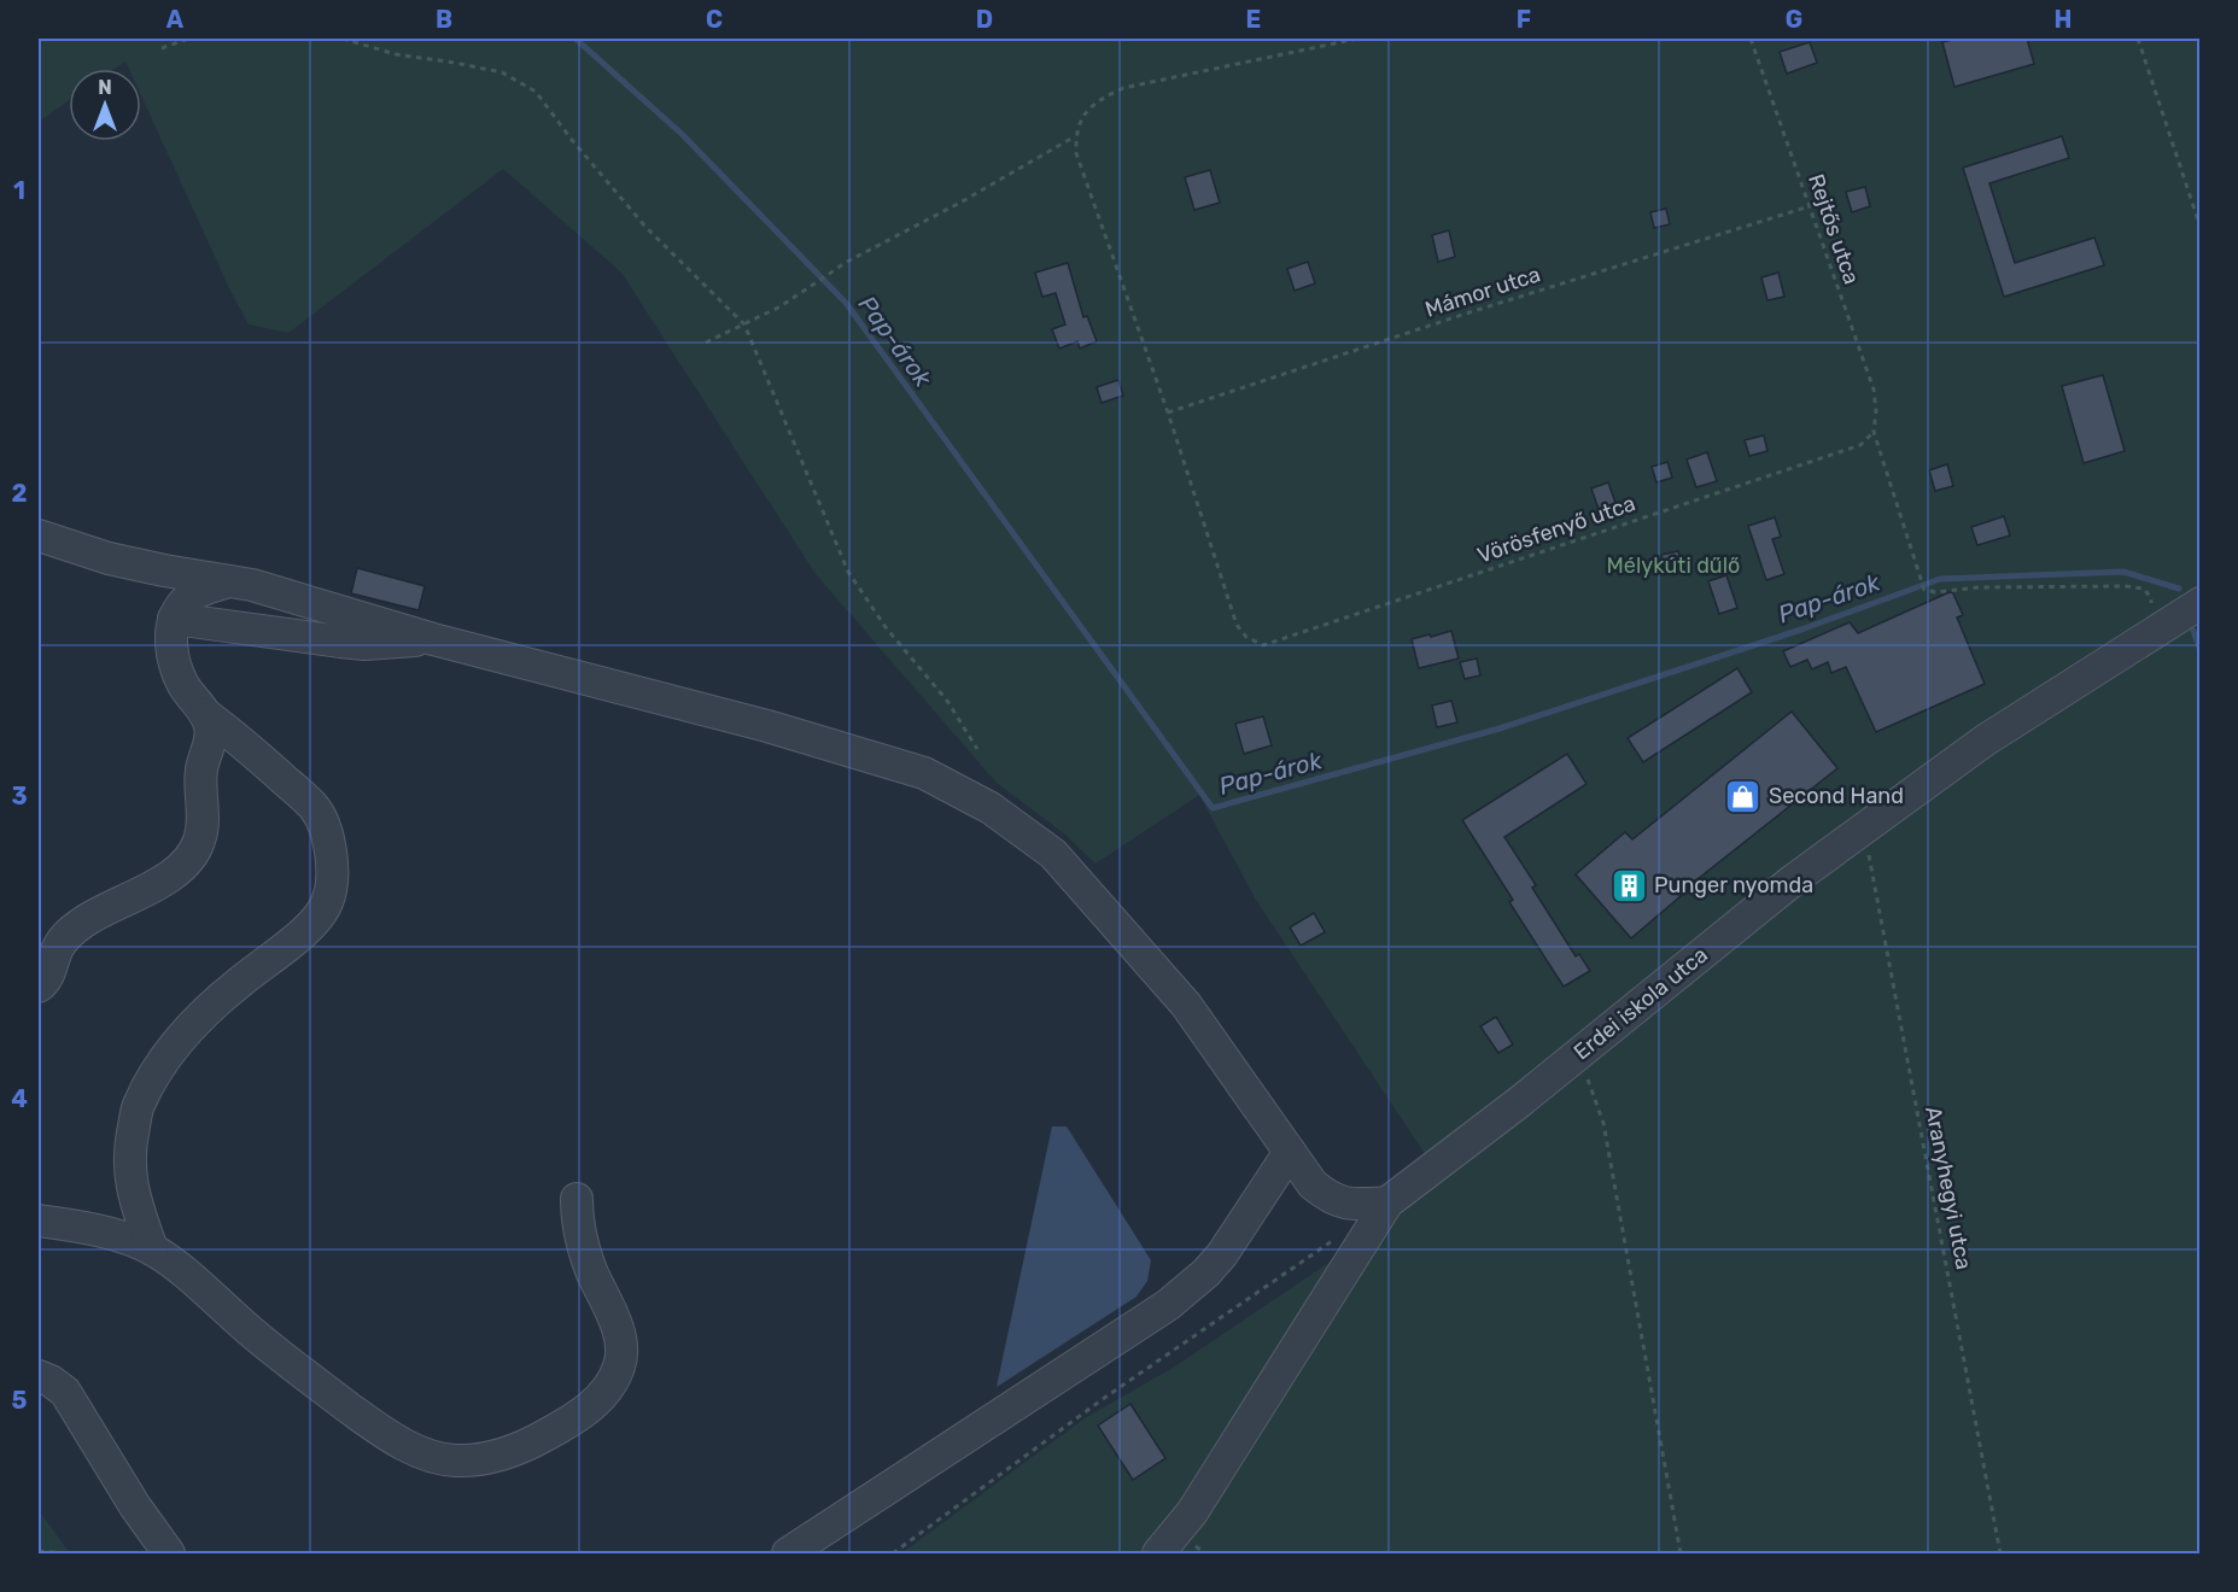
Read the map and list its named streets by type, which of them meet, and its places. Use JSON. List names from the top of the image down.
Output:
{
  "streets": {
    "street": ["Erdei iskola utca"],
    "path": [
      "Rejtős utca",
      "Mámor utca",
      "Vörösfenyő utca",
      "Aranyhegyi utca"
    ]
  },
  "crossings": [
    ["Rejtős utca", "Mámor utca"],
    ["Rejtős utca", "Vörösfenyő utca"],
    ["Mámor utca", "Vörösfenyő utca"],
    ["Erdei iskola utca", "Aranyhegyi utca"]
  ],
  "water": ["Pap-árok"],
  "parks": ["Mélykúti dűlő"],
  "places": {
    "shop": ["Second Hand"],
    "building": ["Punger nyomda"]
  },
  "north": "top",
  "grid": {
    "columns": [
      "A",
      "B",
      "C",
      "D",
      "E",
      "F",
      "G",
      "H"
    ],
    "rows": [
      "1",
      "2",
      "3",
      "4",
      "5"
    ]
  }
}
